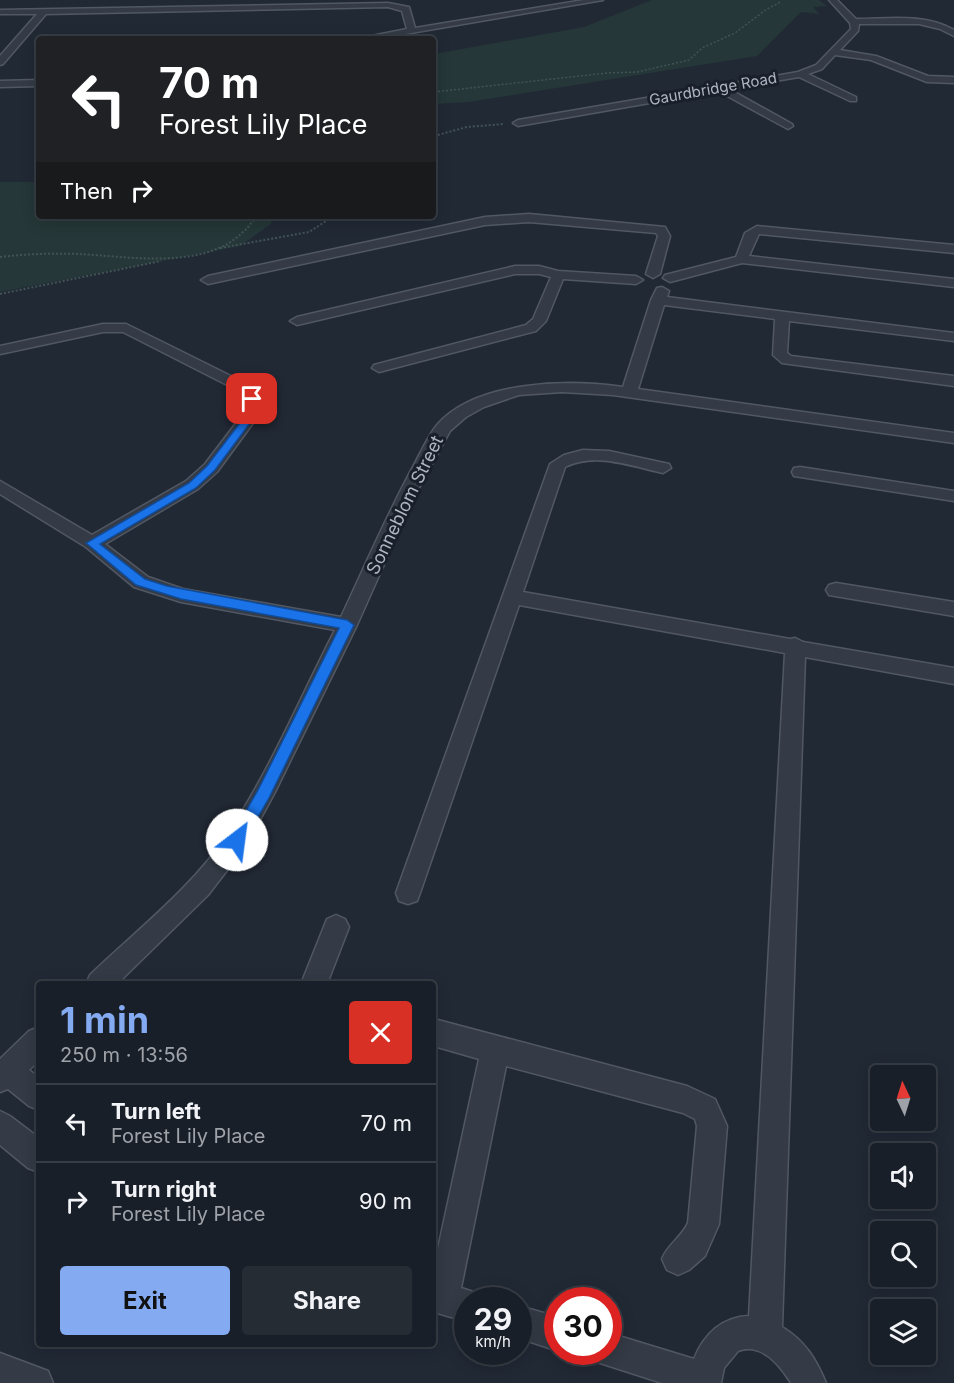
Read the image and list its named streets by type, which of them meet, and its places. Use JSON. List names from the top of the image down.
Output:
{
  "streets": {
    "street": ["Gaurdbridge Road", "Sonneblom Street"]
  },
  "north": "top",
  "page": {
    "turn": ["70 m", "Forest Lily Place"],
    "then": "Then",
    "heading": ["1 min", "250 m · 13:56"],
    "list": [
      {
        "name": "Turn left",
        "note": "Forest Lily Place",
        "value": "70 m"
      },
      {
        "name": "Turn right",
        "note": "Forest Lily Place",
        "value": "90 m"
      }
    ],
    "buttons": ["Exit", "Share"],
    "speed": "29 km/h",
    "limit": "30"
  }
}
